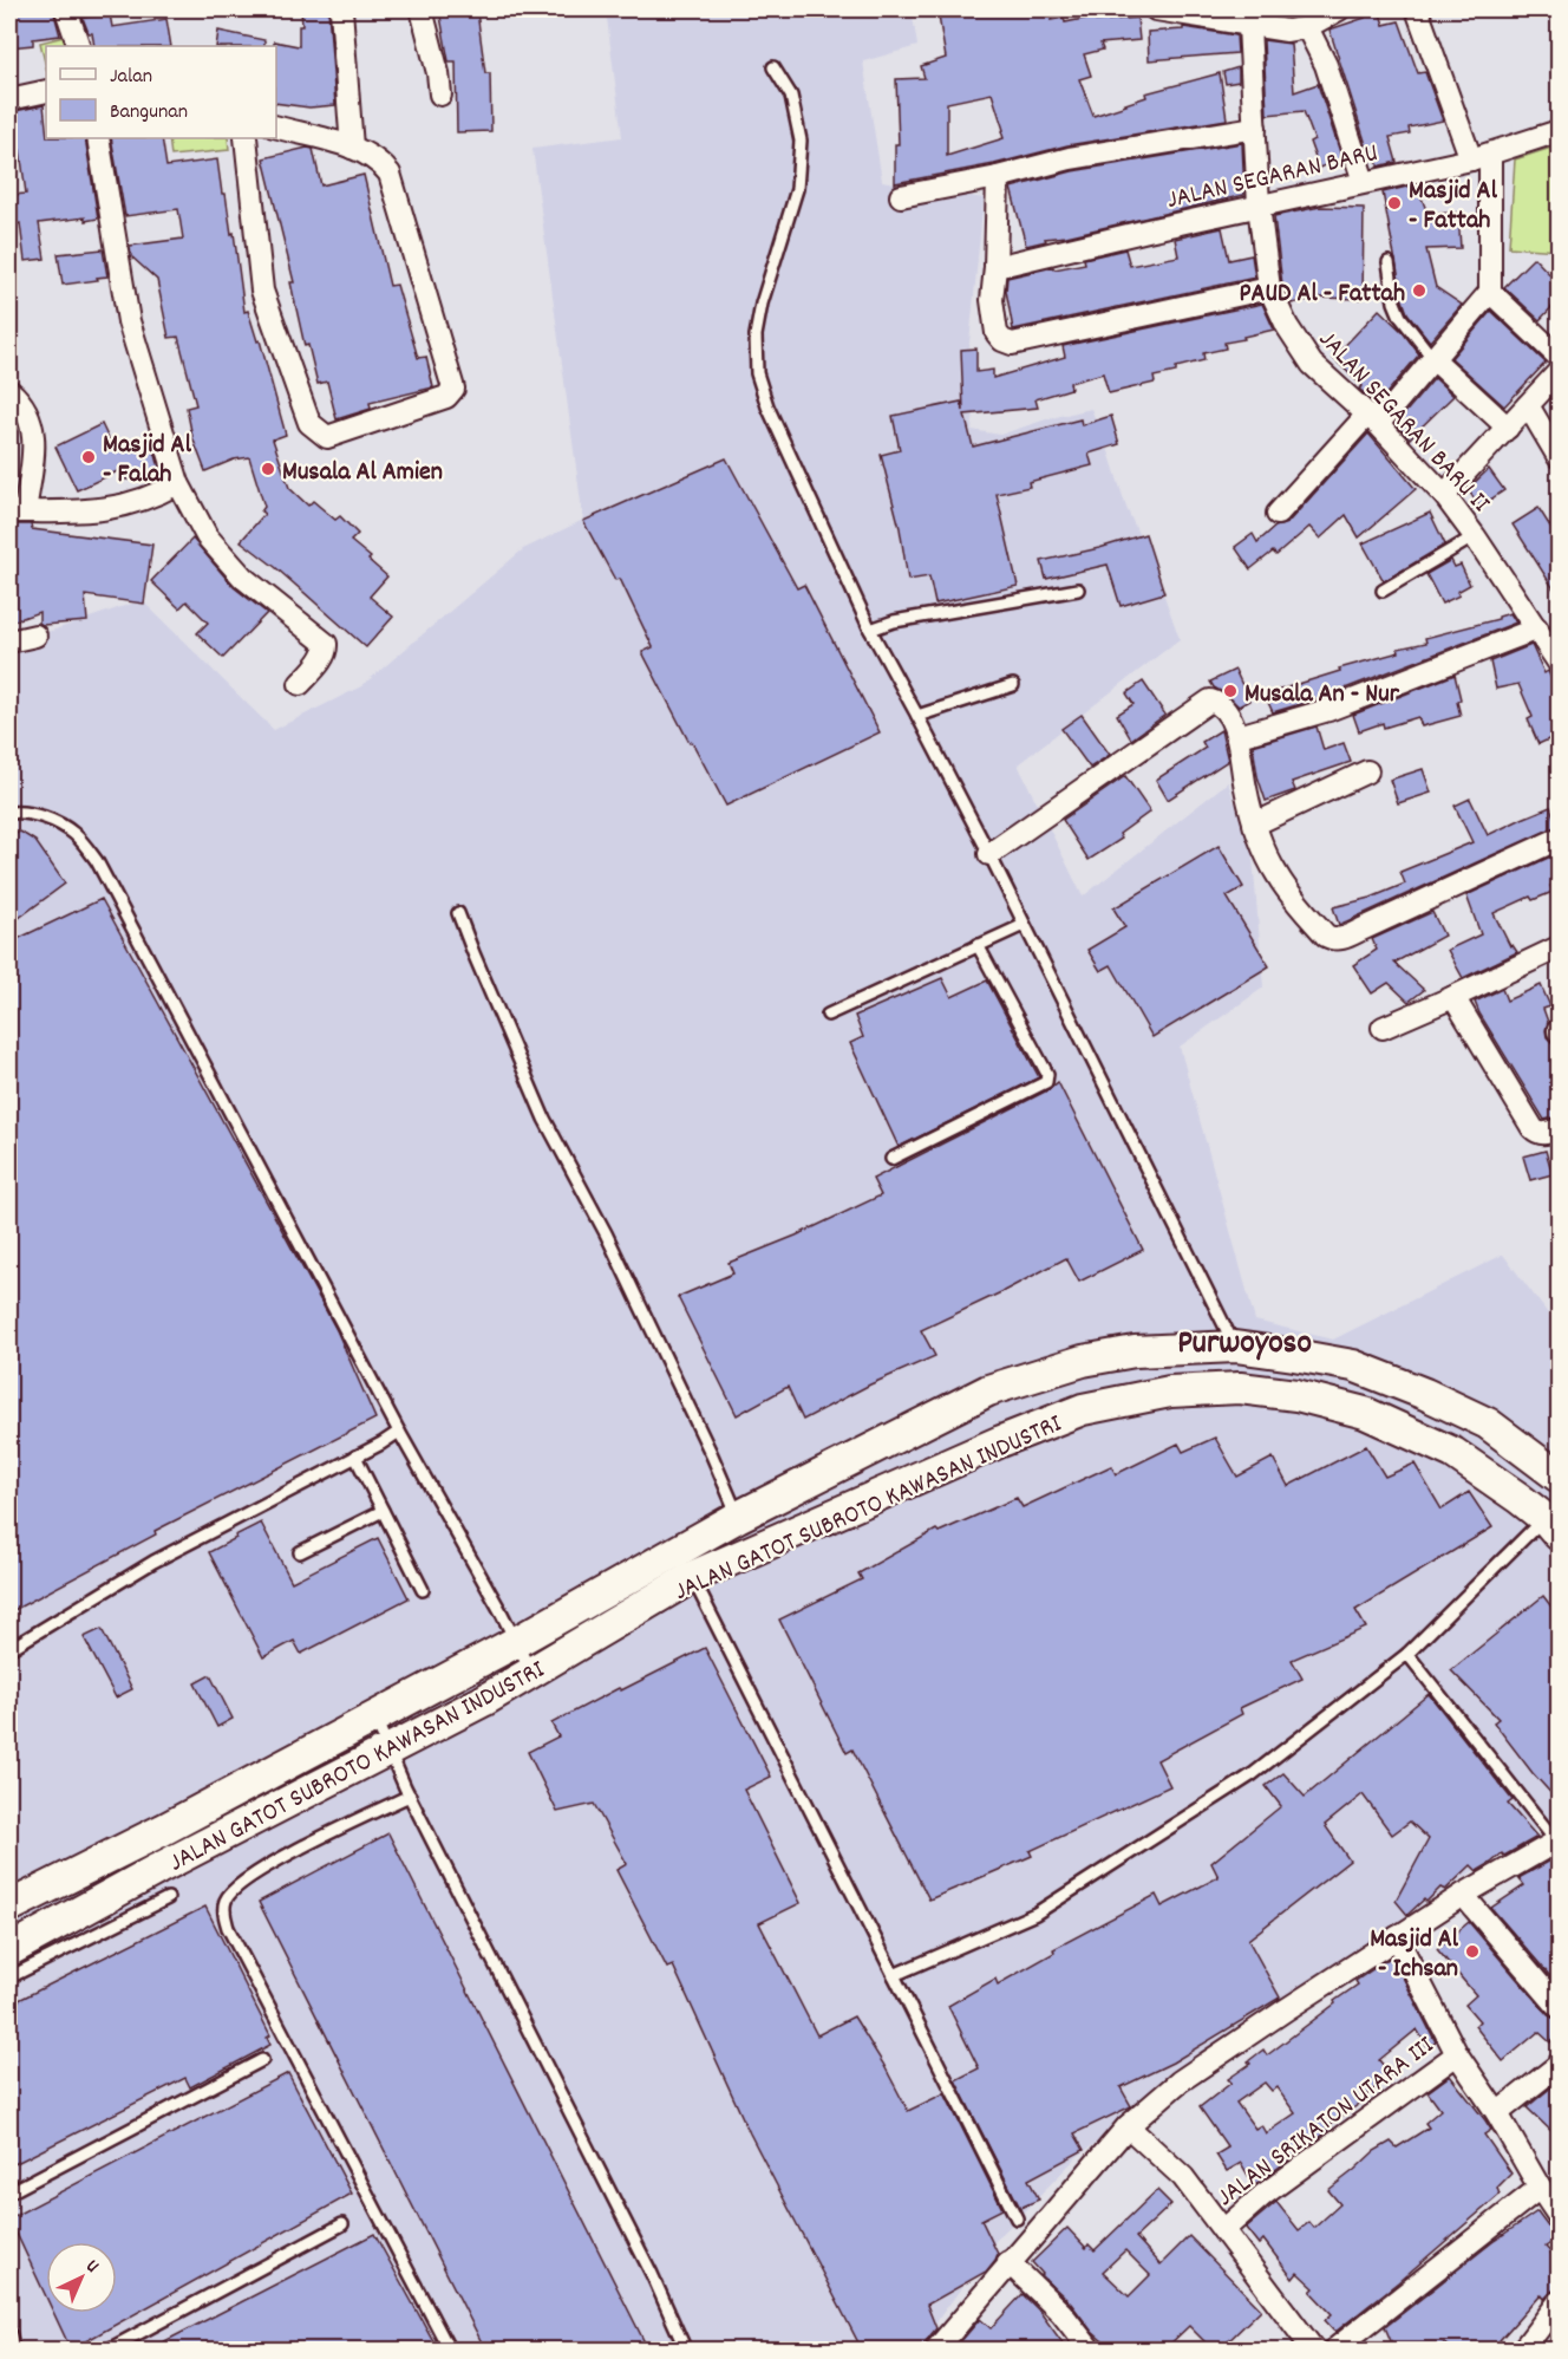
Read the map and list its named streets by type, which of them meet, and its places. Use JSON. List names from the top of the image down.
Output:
{
  "streets": {
    "street": [
      "JALAN SEGARAN BARU",
      "JALAN SEGARAN BARU II",
      "JALAN GATOT SUBROTO KAWASAN INDUSTRI",
      "JALAN SRIKATON UTARA III"
    ]
  },
  "crossings": [
    ["JALAN SEGARAN BARU", "JALAN SEGARAN BARU II"]
  ],
  "districts": ["Purwoyoso"],
  "places": [
    "Masjid Al - Fattah",
    "PAUD Al - Fattah",
    "Masjid Al - Falah",
    "Musala Al Amien",
    "Musala An - Nur",
    "Masjid Al - Ichsan"
  ],
  "legend": ["Jalan", "Bangunan"],
  "north": "top right"
}
